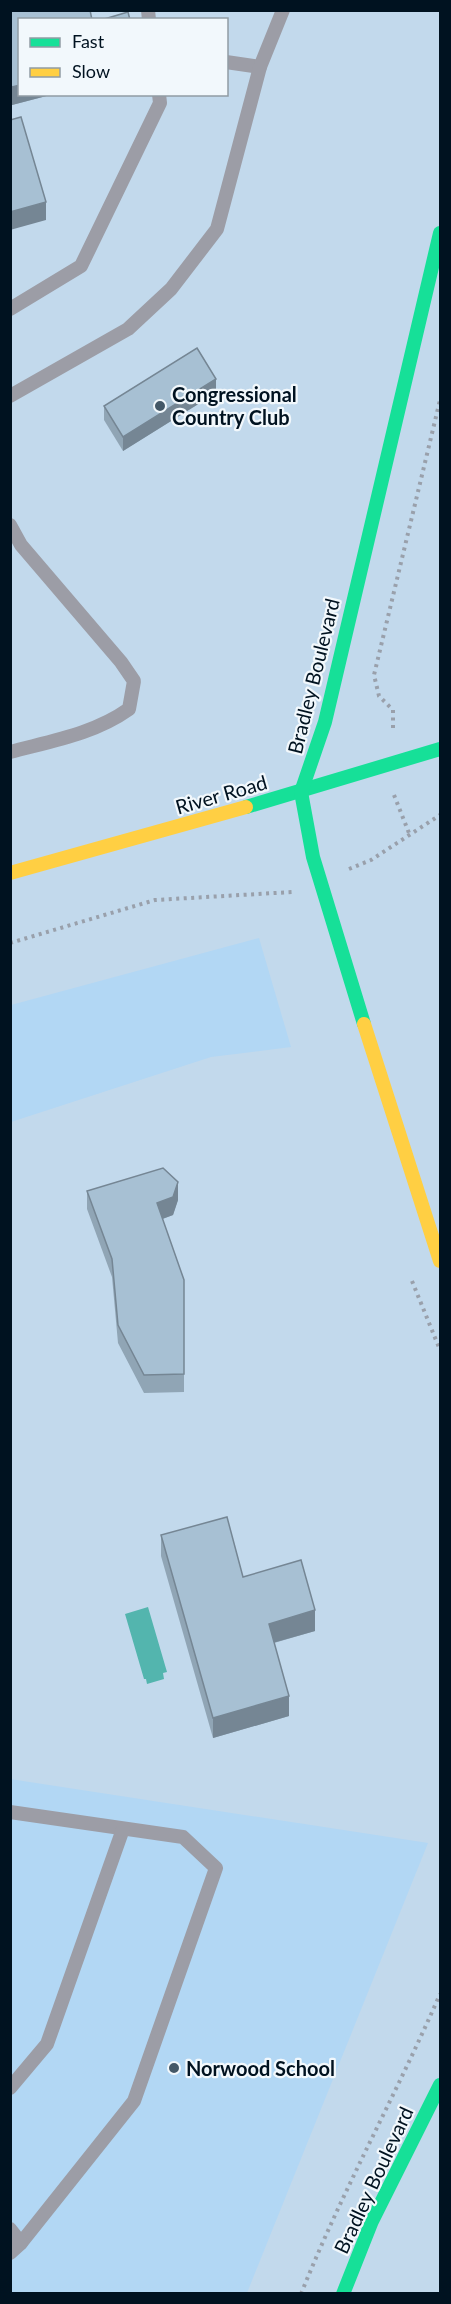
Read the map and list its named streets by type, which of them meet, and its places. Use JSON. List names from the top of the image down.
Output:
{
  "streets": {
    "main road": ["Bradley Boulevard", "River Road"]
  },
  "crossings": [
    ["Bradley Boulevard", "River Road"]
  ],
  "places": ["Congressional Country Club", "Norwood School"],
  "legend": ["Fast", "Slow"]
}
